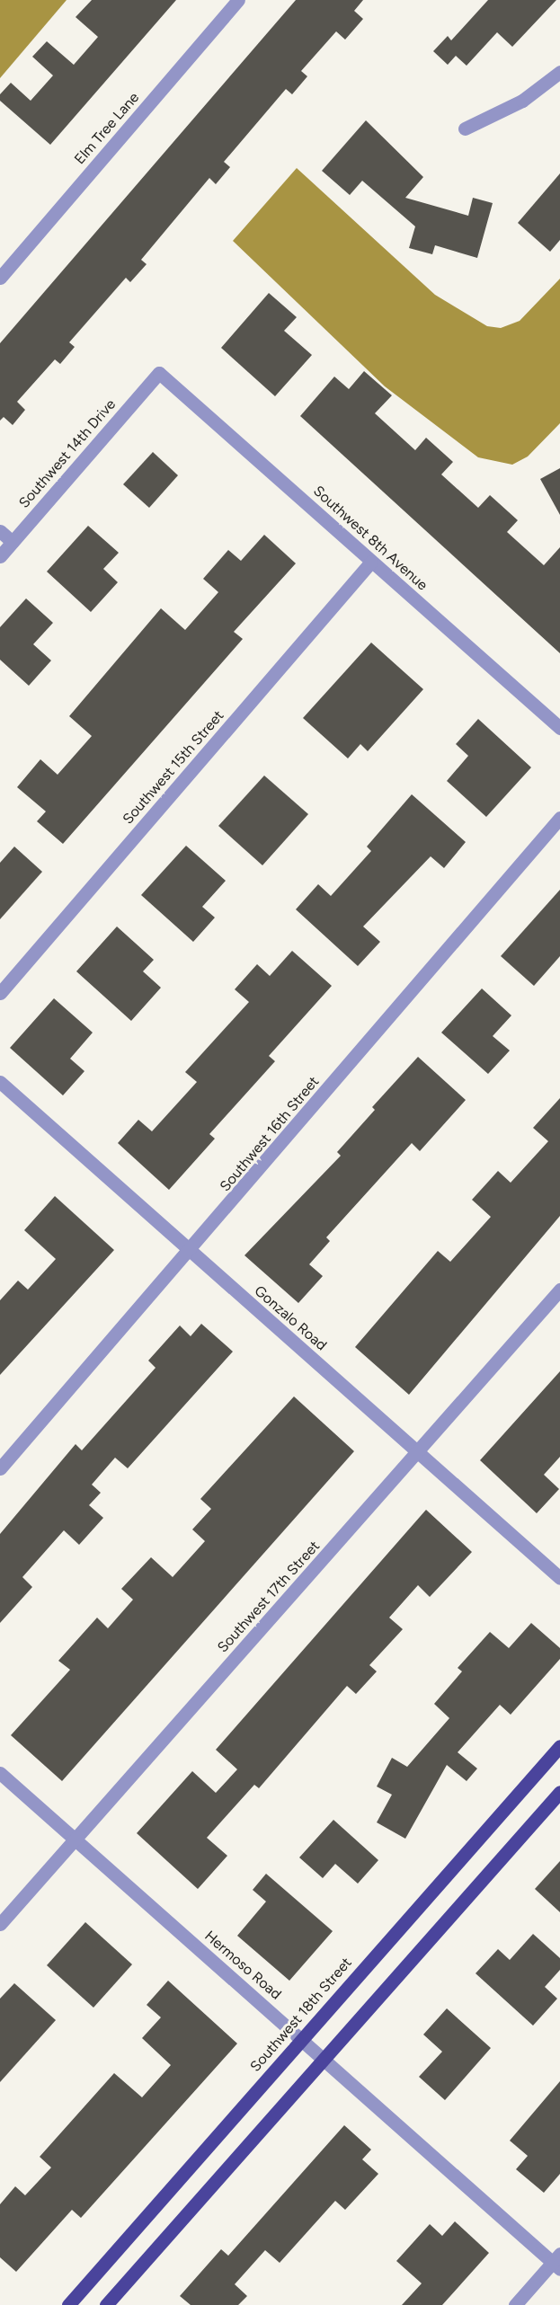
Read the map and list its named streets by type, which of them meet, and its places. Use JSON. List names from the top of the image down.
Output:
{
  "streets": {
    "main road": ["Southwest 18th Street"],
    "street": [
      "Elm Tree Lane",
      "Southwest 14th Drive",
      "Southwest 8th Avenue",
      "Southwest 15th Street",
      "Southwest 16th Street",
      "Gonzalo Road",
      "Southwest 17th Street",
      "Hermoso Road"
    ]
  },
  "crossings": [
    ["Southwest 14th Drive", "Southwest 8th Avenue"],
    ["Southwest 8th Avenue", "Southwest 15th Street"],
    ["Southwest 16th Street", "Gonzalo Road"],
    ["Gonzalo Road", "Southwest 17th Street"],
    ["Southwest 17th Street", "Hermoso Road"],
    ["Hermoso Road", "Southwest 18th Street"]
  ]
}
